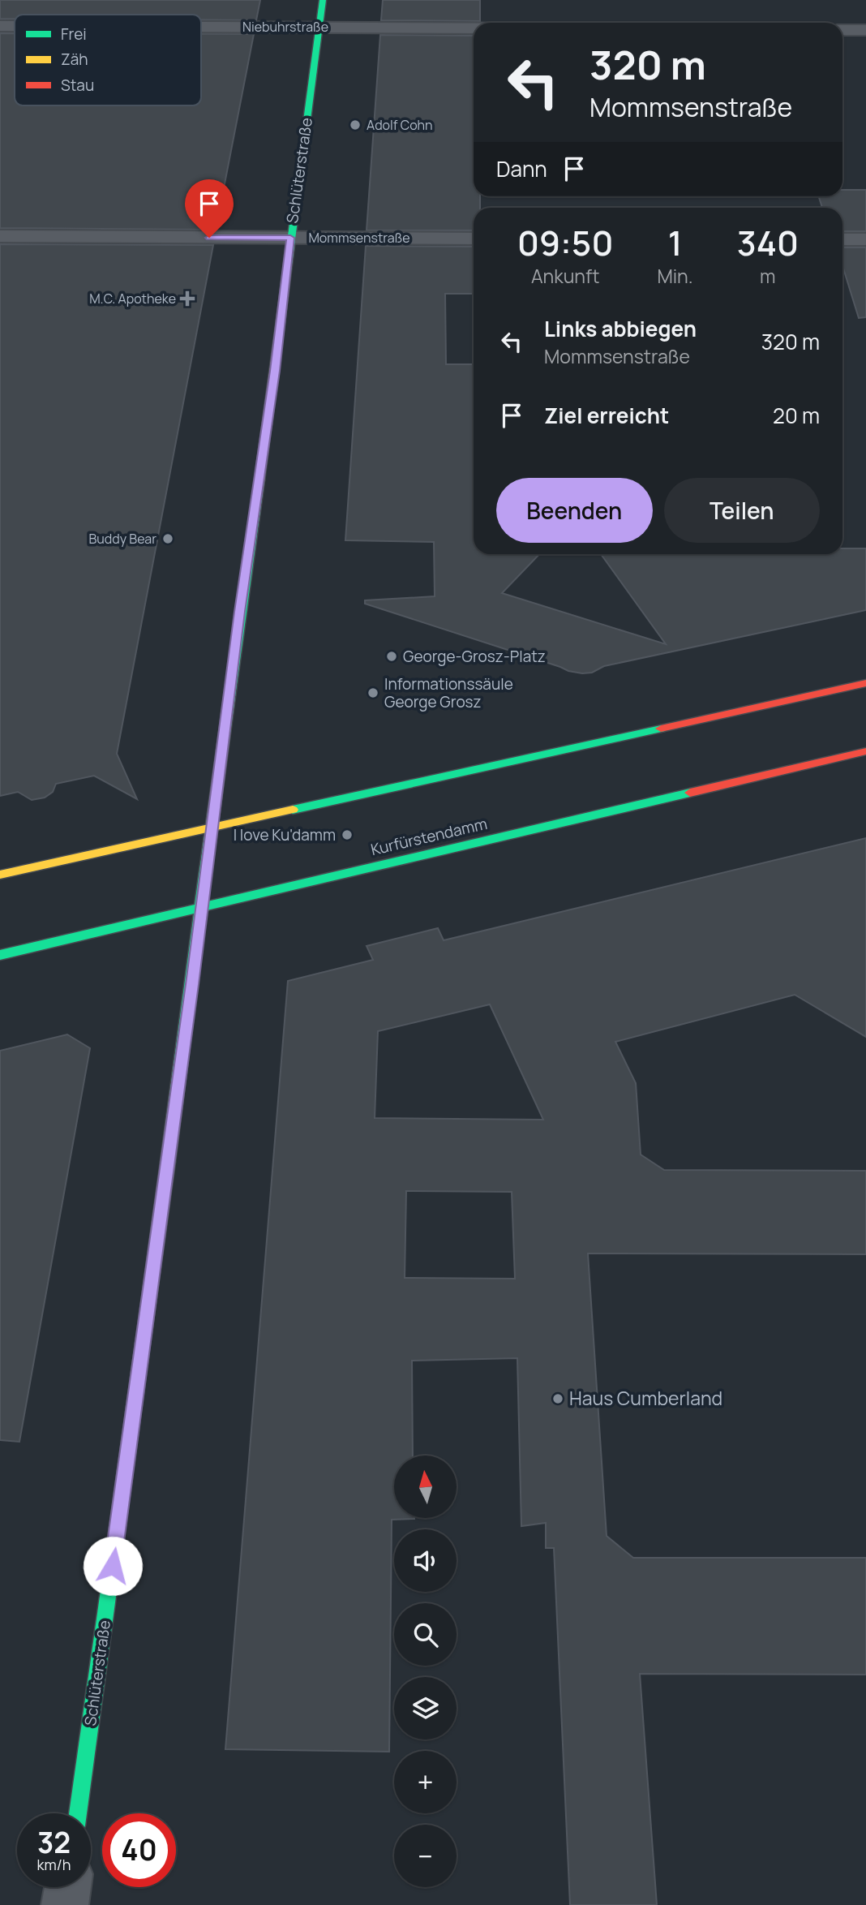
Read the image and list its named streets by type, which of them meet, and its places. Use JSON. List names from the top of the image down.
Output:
{
  "streets": {
    "street": [
      "Niebuhrstraße",
      "Schlüterstraße",
      "Mommsenstraße",
      "Kurfürstendamm"
    ]
  },
  "crossings": [
    ["Niebuhrstraße", "Schlüterstraße"],
    ["Schlüterstraße", "Mommsenstraße"],
    ["Schlüterstraße", "Kurfürstendamm"]
  ],
  "places": {
    "other": [
      "Adolf Cohn",
      "Buddy Bear",
      "George-Grosz-Platz",
      "Informationssäule George Grosz",
      "I love Ku'damm",
      "Haus Cumberland"
    ],
    "health": ["M.C. Apotheke"]
  },
  "legend": ["Frei", "Zäh", "Stau"],
  "north": "top",
  "page": {
    "turn": ["320 m", "Mommsenstraße"],
    "then": "Dann",
    "eta": [
      "09:50",
      "Ankunft",
      "1",
      "Min.",
      "340",
      "m"
    ],
    "list": [
      {
        "name": "Links abbiegen",
        "note": "Mommsenstraße",
        "value": "320 m"
      },
      {
        "name": "Ziel erreicht",
        "value": "20 m"
      }
    ],
    "buttons": ["Beenden", "Teilen"],
    "map_buttons": ["+", "−"],
    "speed": "32 km/h",
    "limit": "40"
  }
}
